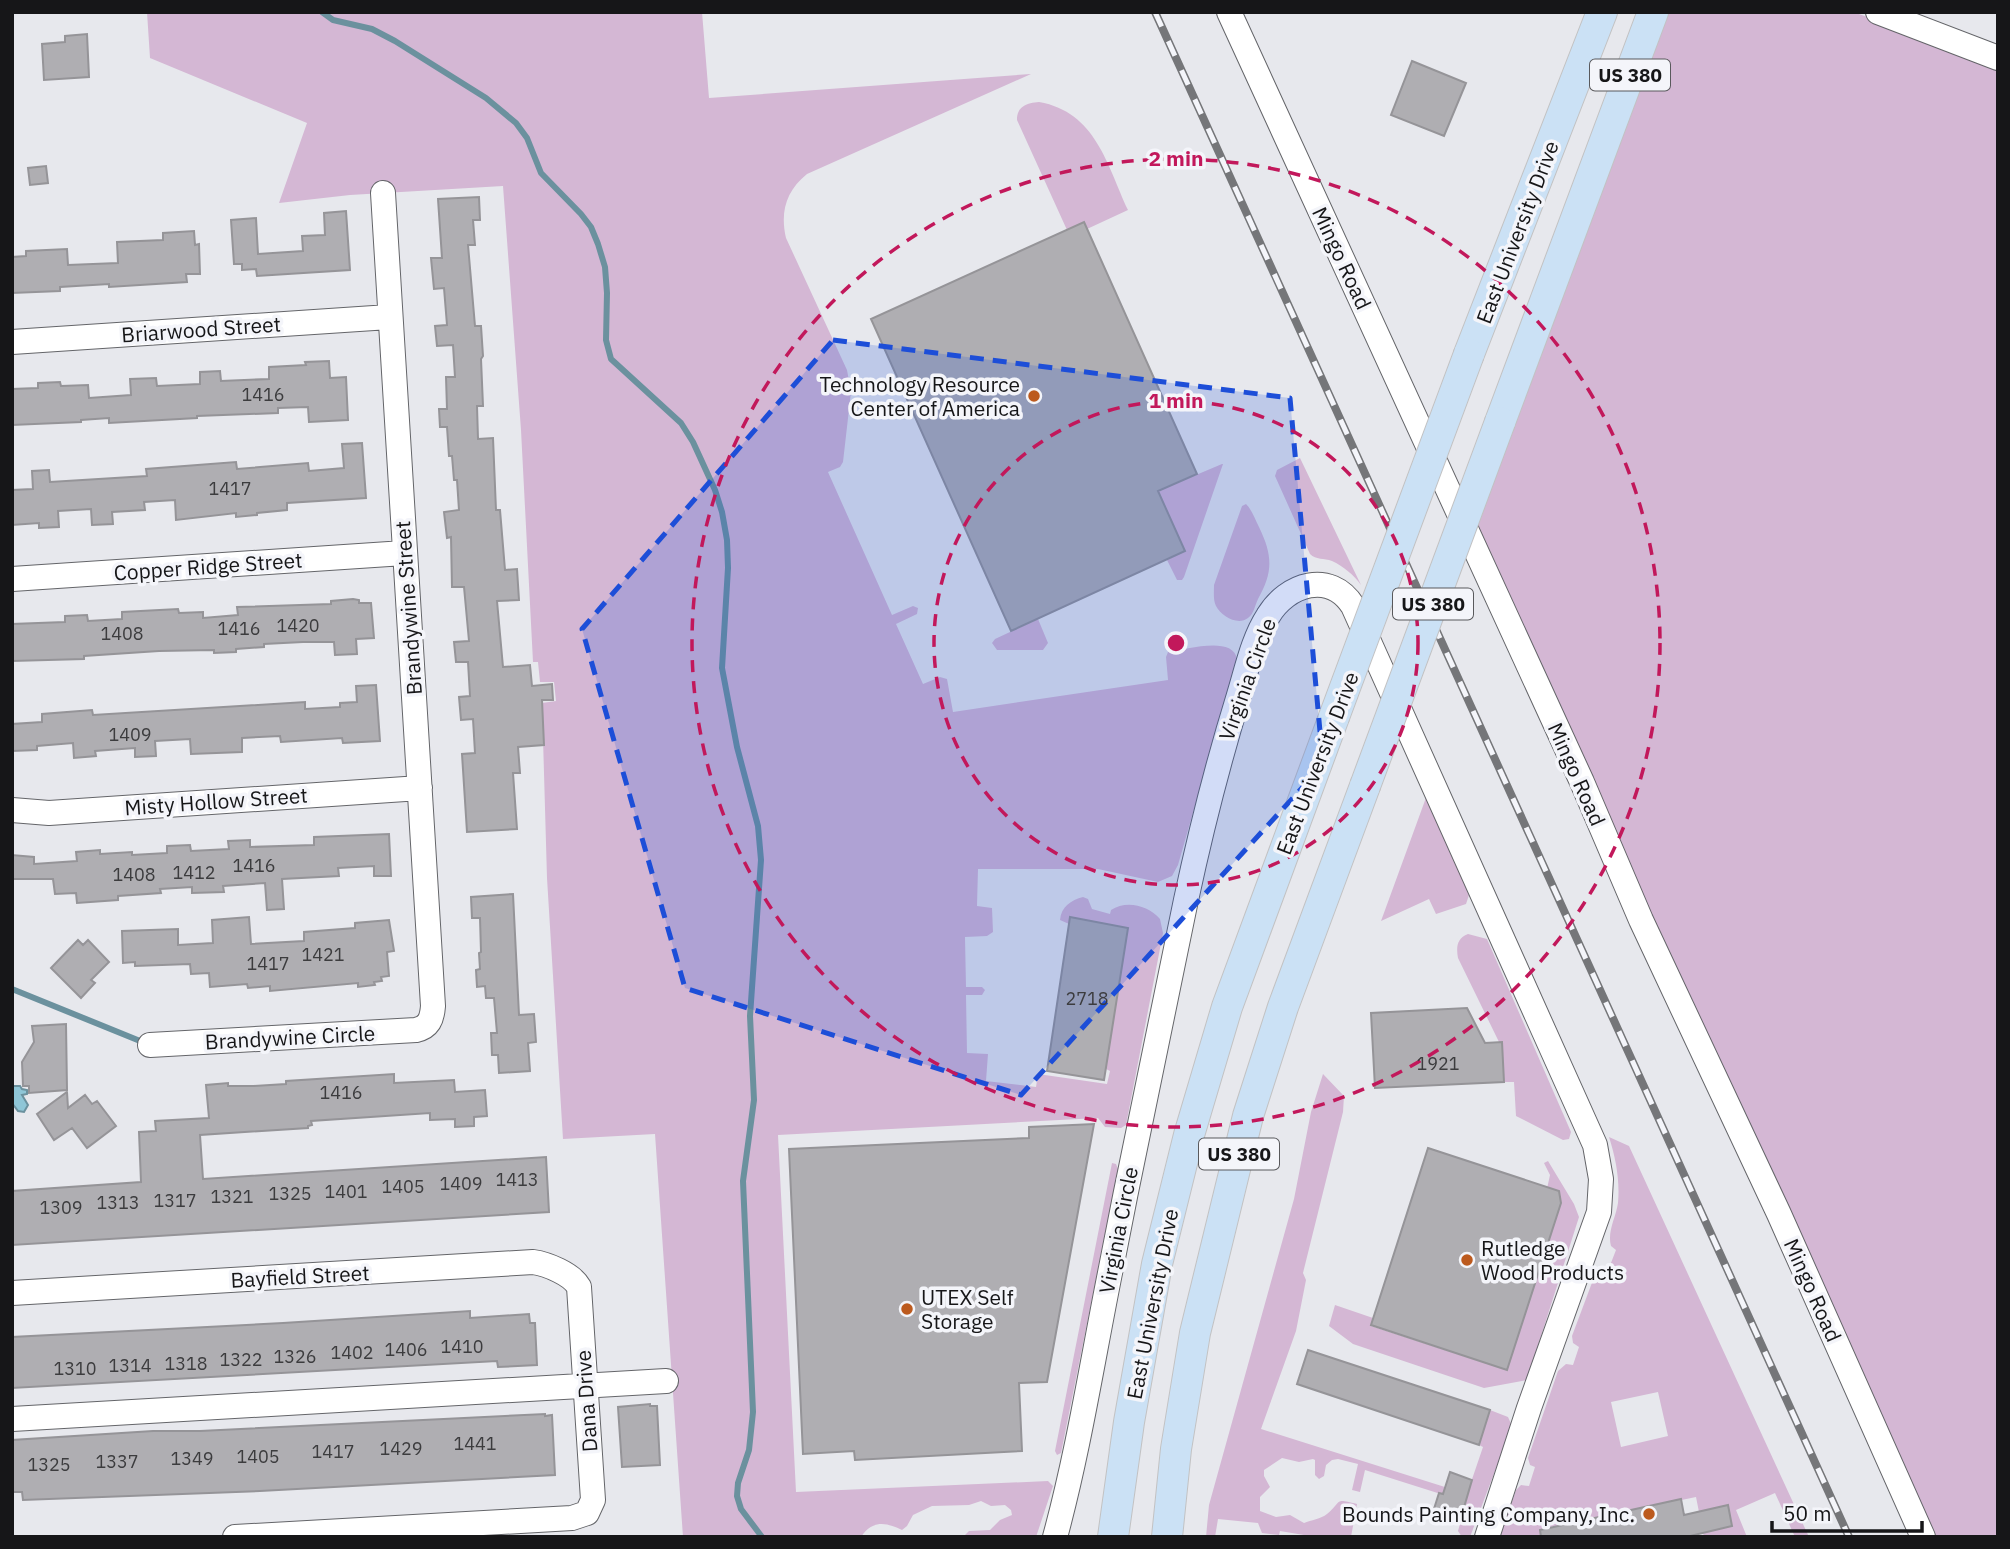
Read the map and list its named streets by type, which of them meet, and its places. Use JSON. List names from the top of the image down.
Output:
{
  "streets": {
    "main road": ["US 380", "East University Drive"],
    "street": [
      "Mingo Road",
      "Briarwood Street",
      "Copper Ridge Street",
      "Brandywine Street",
      "Virginia Circle",
      "Misty Hollow Street",
      "Brandywine Circle",
      "Bayfield Street",
      "Dana Drive"
    ]
  },
  "crossings": [
    ["Briarwood Street", "Brandywine Street"],
    ["Copper Ridge Street", "Brandywine Street"],
    ["Brandywine Street", "Misty Hollow Street"],
    ["Brandywine Street", "Brandywine Circle"],
    ["Bayfield Street", "Dana Drive"]
  ],
  "places": [
    "Technology Resource Center of America",
    "Rutledge Wood Products",
    "UTEX Self Storage",
    "Bounds Painting Company, Inc."
  ],
  "house_numbers": [
    "1416",
    "1417",
    "1420",
    "1416",
    "1408",
    "1409",
    "1416",
    "1412",
    "1408",
    "1421",
    "1417",
    "2718",
    "1921",
    "1416",
    "1413",
    "1409",
    "1405",
    "1401",
    "1325",
    "1321",
    "1317",
    "1313",
    "1309",
    "1410",
    "1406",
    "1402",
    "1326",
    "1322",
    "1318",
    "1314",
    "1310",
    "1441",
    "1429",
    "1417",
    "1405",
    "1349",
    "1337",
    "1325"
  ],
  "scale_bar": "50 m",
  "rings": ["2 min", "1 min"]
}
